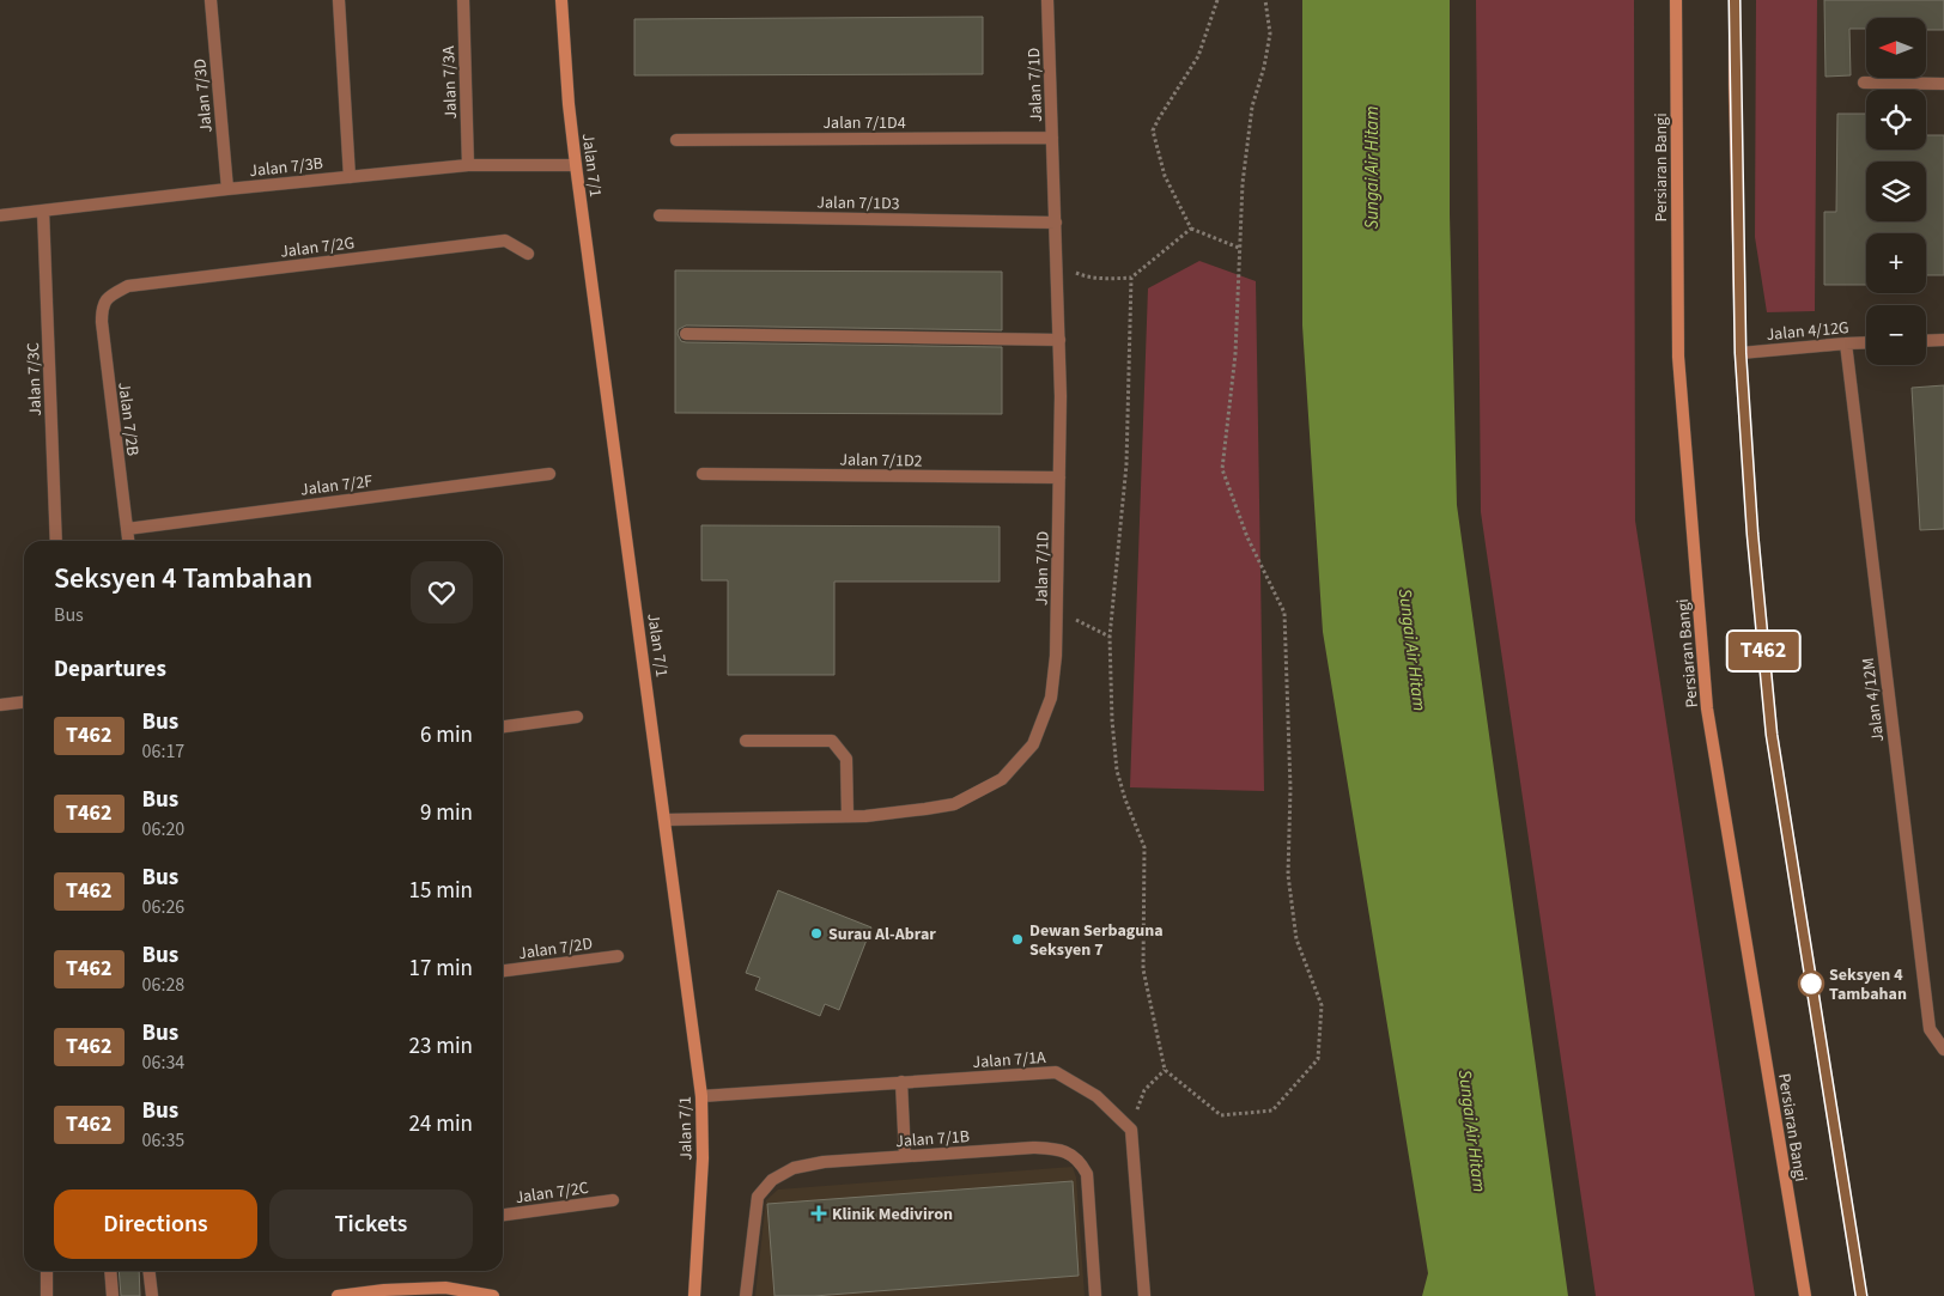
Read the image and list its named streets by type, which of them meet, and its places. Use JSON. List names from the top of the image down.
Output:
{
  "streets": {
    "main road": ["Jalan 7/1", "Persiaran Bangi"],
    "street": [
      "Jalan 7/3A",
      "Jalan 7/1D",
      "Jalan 7/3D",
      "Jalan 7/1D4",
      "Jalan 7/3B",
      "Jalan 7/1D3",
      "Jalan 7/2G",
      "Jalan 4/12G",
      "Jalan 7/3C",
      "Jalan 7/2B",
      "Jalan 7/1D2",
      "Jalan 7/2F",
      "Jalan 4/12M",
      "Jalan 7/2D",
      "Jalan 7/1A",
      "Jalan 7/1B",
      "Jalan 7/2C"
    ]
  },
  "crossings": [
    ["Jalan 7/3A", "Jalan 7/3B"],
    ["Jalan 7/1D", "Jalan 7/1D4"],
    ["Jalan 7/1D", "Jalan 7/1"],
    ["Jalan 7/1D", "Jalan 7/1D3"],
    ["Jalan 7/1D", "Jalan 7/1D2"],
    ["Jalan 7/3D", "Jalan 7/3B"],
    ["Jalan 7/1", "Jalan 7/3B"],
    ["Jalan 7/1", "Jalan 7/1A"],
    ["Jalan 7/3B", "Jalan 7/3C"],
    ["Jalan 7/2G", "Jalan 7/2B"],
    ["Jalan 4/12G", "Jalan 4/12M"],
    ["Jalan 7/2B", "Jalan 7/2F"]
  ],
  "water": ["Sungai Air Hitam"],
  "places": {
    "other": ["Surau Al-Abrar", "Dewan Serbaguna Seksyen 7", "Seksyen 4 Tambahan"],
    "health": ["Klinik Mediviron"]
  },
  "lines": ["bus line T462"],
  "north": "left",
  "page": {
    "on_map": "T462",
    "map_buttons": ["+", "−"],
    "heading": [
      ["Seksyen 4 Tambahan", "Bus"],
      "Departures"
    ],
    "list": [
      {
        "mark": "T462",
        "name": "Bus",
        "note": "06:17",
        "value": "6 min"
      },
      {
        "mark": "T462",
        "name": "Bus",
        "note": "06:20",
        "value": "9 min"
      },
      {
        "mark": "T462",
        "name": "Bus",
        "note": "06:26",
        "value": "15 min"
      },
      {
        "mark": "T462",
        "name": "Bus",
        "note": "06:28",
        "value": "17 min"
      },
      {
        "mark": "T462",
        "name": "Bus",
        "note": "06:34",
        "value": "23 min"
      },
      {
        "mark": "T462",
        "name": "Bus",
        "note": "06:35",
        "value": "24 min"
      }
    ],
    "buttons": ["Directions", "Tickets"]
  }
}
